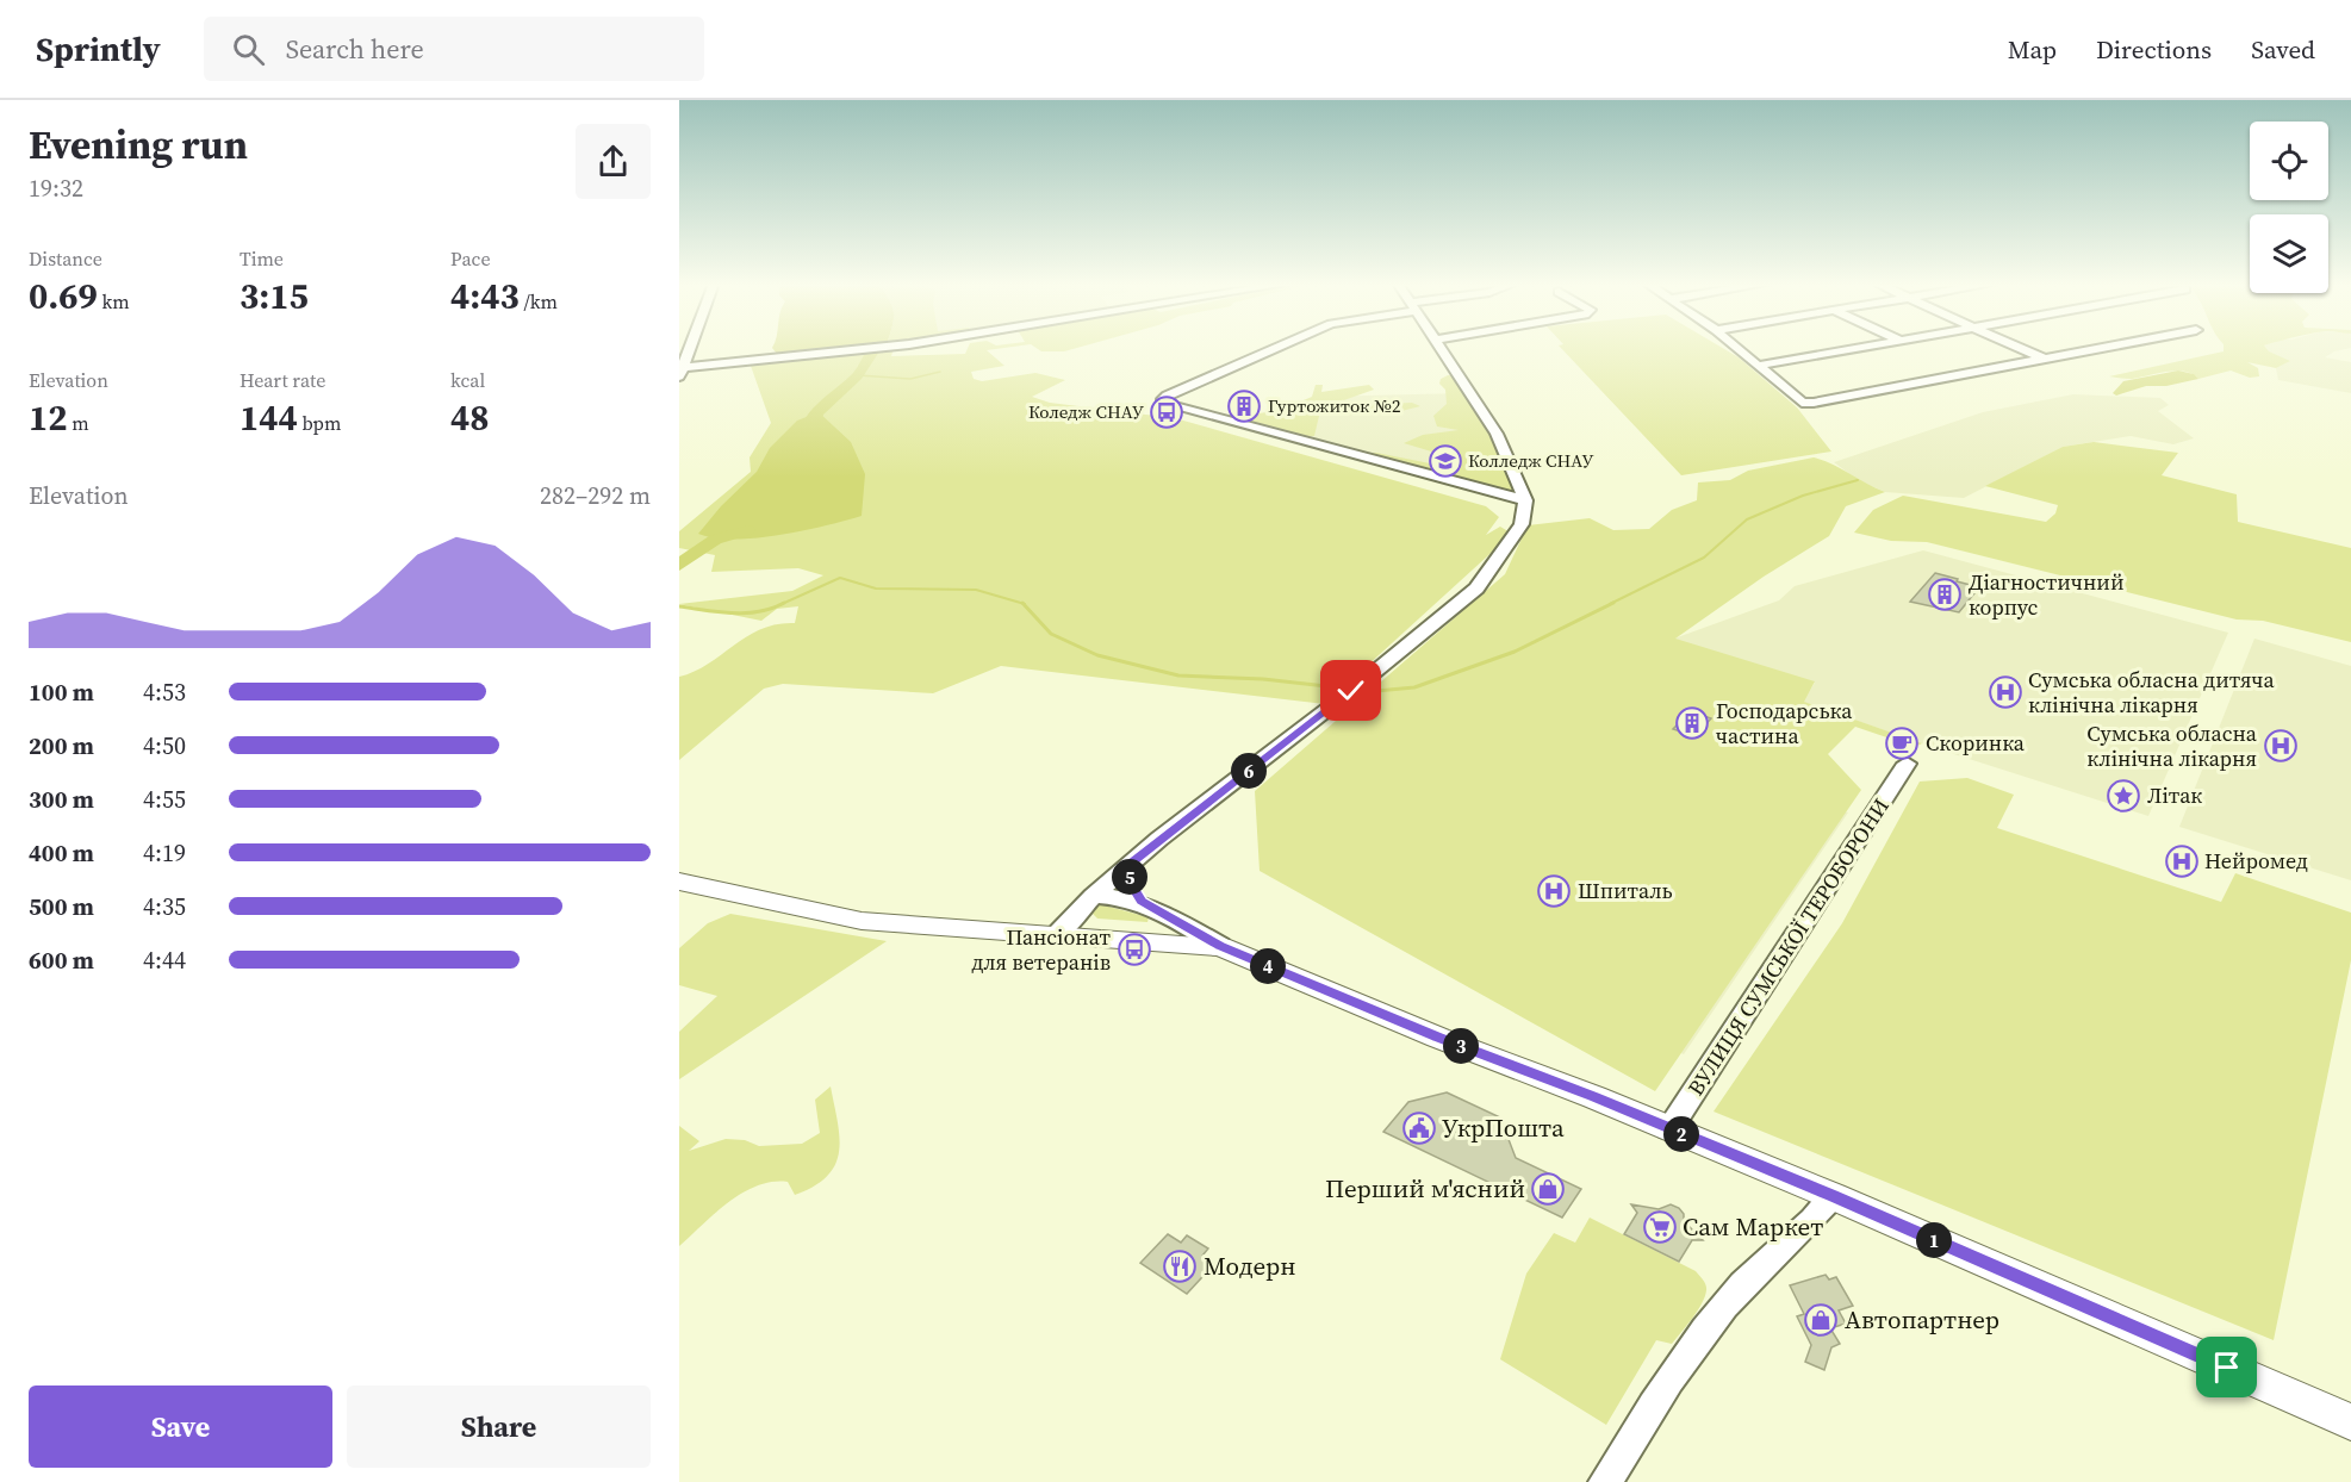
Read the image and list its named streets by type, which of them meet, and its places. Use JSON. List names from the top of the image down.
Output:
{
  "streets": {
    "street": ["ВУЛИЦЯ СУМСЬКОЇ ТЕРОБОРОНИ"]
  },
  "places": {
    "building": ["Гуртожиток №2", "Діагностичний корпус", "Господарська частина"],
    "bus stop": ["Коледж СНАУ", "Пансіонат для ветеранів"],
    "school or university": ["Колледж СНАУ"],
    "hospital": [
      "Сумська обласна дитяча клінічна лікарня",
      "Сумська обласна клінічна лікарня",
      "Нейромед",
      "Шпиталь"
    ],
    "cafe": ["Скоринка"],
    "place": ["Літак"],
    "public building": ["УкрПошта"],
    "shop": ["Перший м'ясний", "Автопартнер"],
    "supermarket": ["Сам Маркет"],
    "restaurant": ["Модерн"]
  },
  "page": {
    "header": "Sprintly",
    "search": "Search here",
    "nav": ["Map", "Directions", "Saved"],
    "heading": ["Evening run", "19:32"],
    "stats": [
      ["Distance", "0.69 km"],
      ["Time", "3:15"],
      ["Pace", "4:43 /km"],
      ["Elevation", "12 m"],
      ["Heart rate", "144 bpm"],
      ["kcal", "48"]
    ],
    "chart": ["Elevation", "282–292 m"],
    "list": [
      {
        "name": "100 m",
        "note": "4:53"
      },
      {
        "name": "200 m",
        "note": "4:50"
      },
      {
        "name": "300 m",
        "note": "4:55"
      },
      {
        "name": "400 m",
        "note": "4:19"
      },
      {
        "name": "500 m",
        "note": "4:35"
      },
      {
        "name": "600 m",
        "note": "4:44"
      }
    ],
    "pins": [
      "6",
      "5",
      "4",
      "3",
      "2",
      "1"
    ],
    "buttons": ["Save", "Share"]
  }
}
